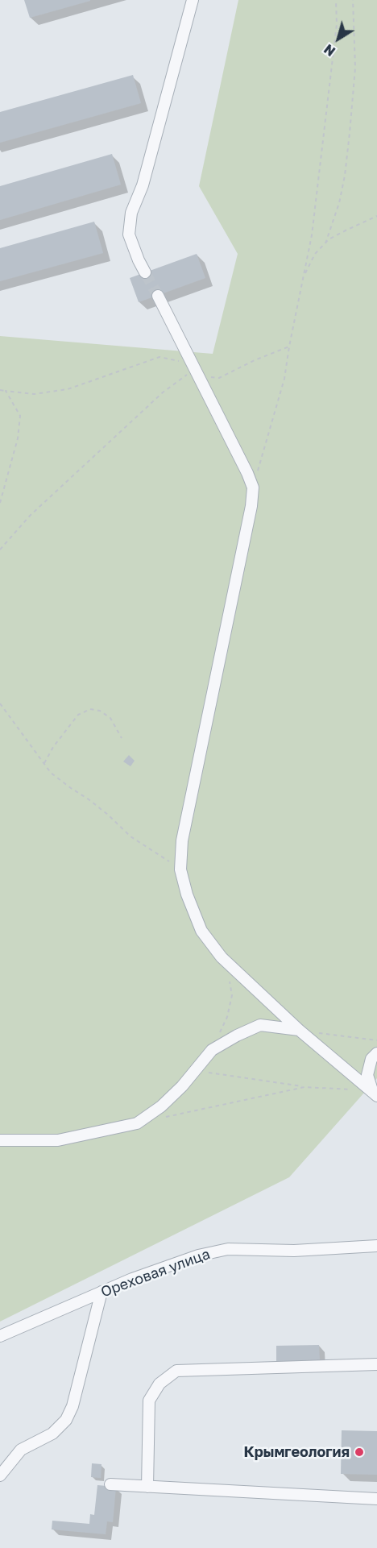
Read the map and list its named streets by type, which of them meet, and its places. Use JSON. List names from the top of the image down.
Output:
{
  "streets": {
    "street": ["Ореховая улица"]
  },
  "places": ["Крымгеология"],
  "north": "bottom left"
}
